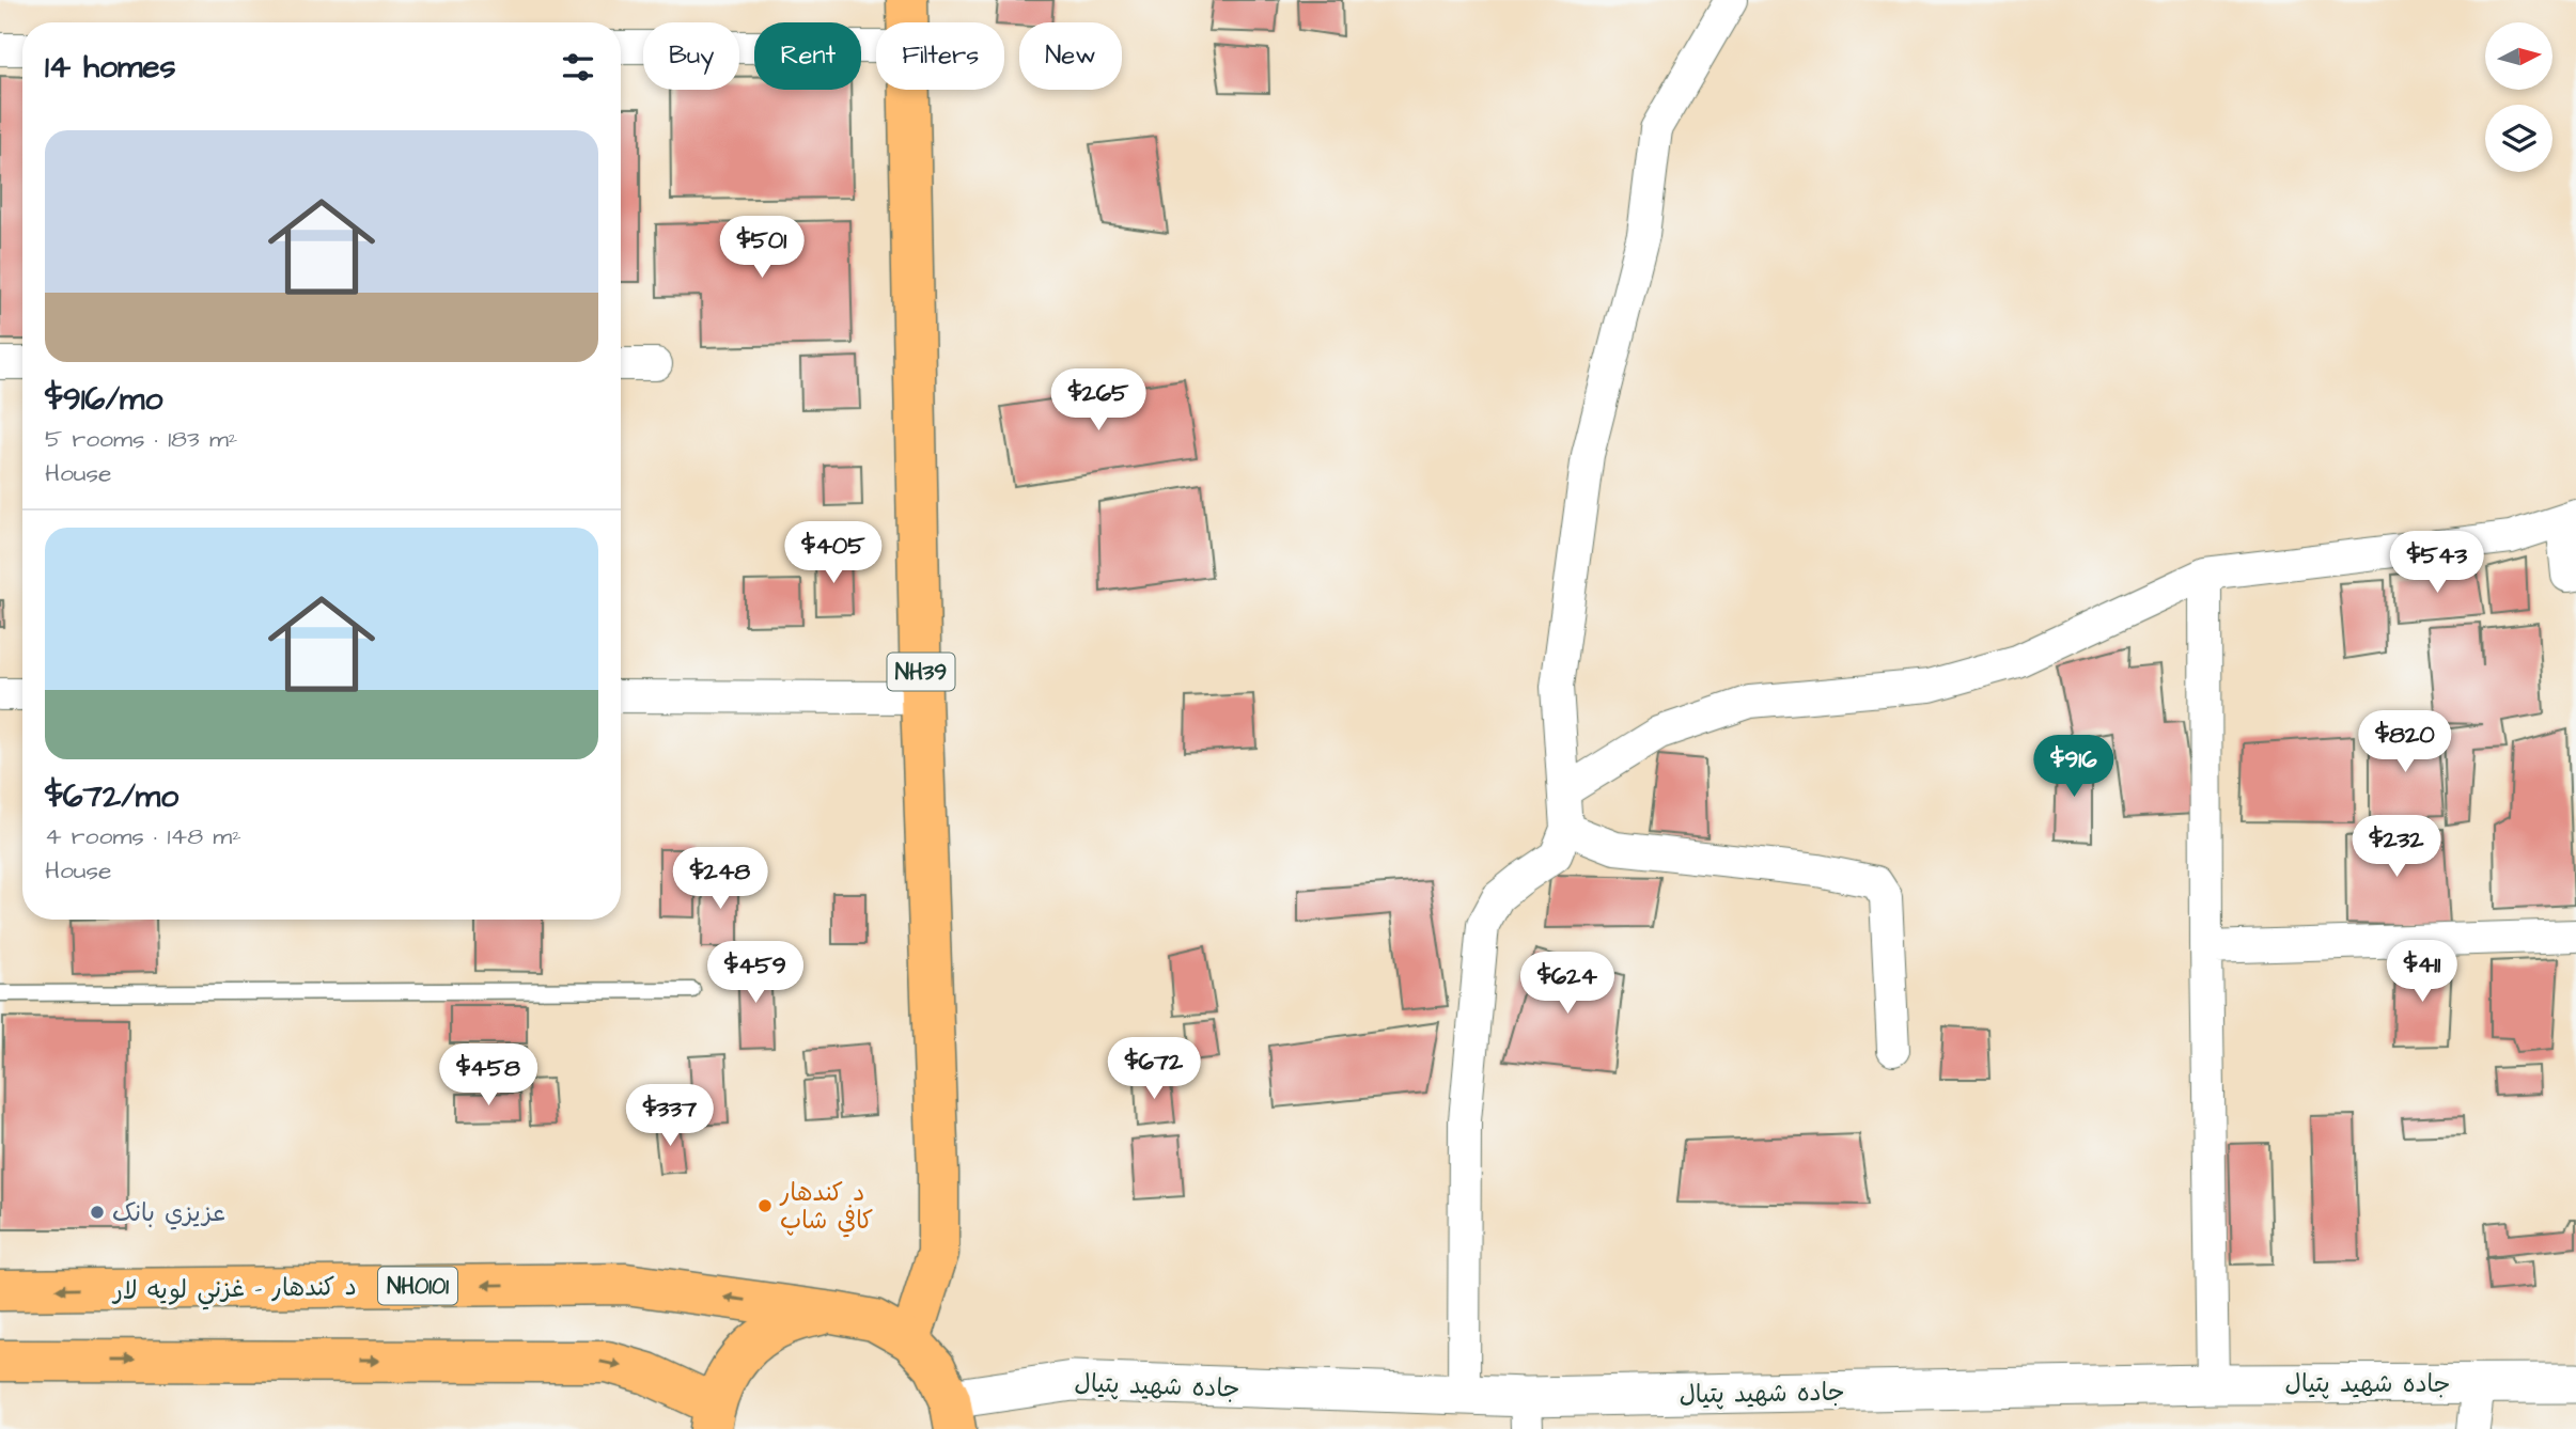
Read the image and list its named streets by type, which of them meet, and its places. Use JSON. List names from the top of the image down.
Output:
{
  "streets": {
    "main road": ["NH39", "NH0101", "د کندهار - غزني لويه لار"],
    "street": ["جاده شهید پتیال"]
  },
  "crossings": [
    ["NH39", "NH0101"],
    ["NH39", "د کندهار - غزني لويه لار"],
    ["NH0101", "د کندهار - غزني لويه لار"],
    ["NH0101", "جاده شهید پتیال"]
  ],
  "places": ["د کندهار کافي شاپ", "عزیزي بانک"],
  "north": "right",
  "page": {
    "chip": [
      "Buy",
      "Rent",
      "Filters",
      "New"
    ],
    "heading": "14 homes",
    "list": [
      {
        "name": "$916/mo",
        "note": "5 rooms · 183 m² · House"
      },
      {
        "name": "$672/mo",
        "note": "4 rooms · 148 m² · House"
      }
    ],
    "price": [
      "$501",
      "$265",
      "$405",
      "$543",
      "$820",
      "$916",
      "$232",
      "$248",
      "$411",
      "$459",
      "$624",
      "$672",
      "$458",
      "$337"
    ]
  }
}
